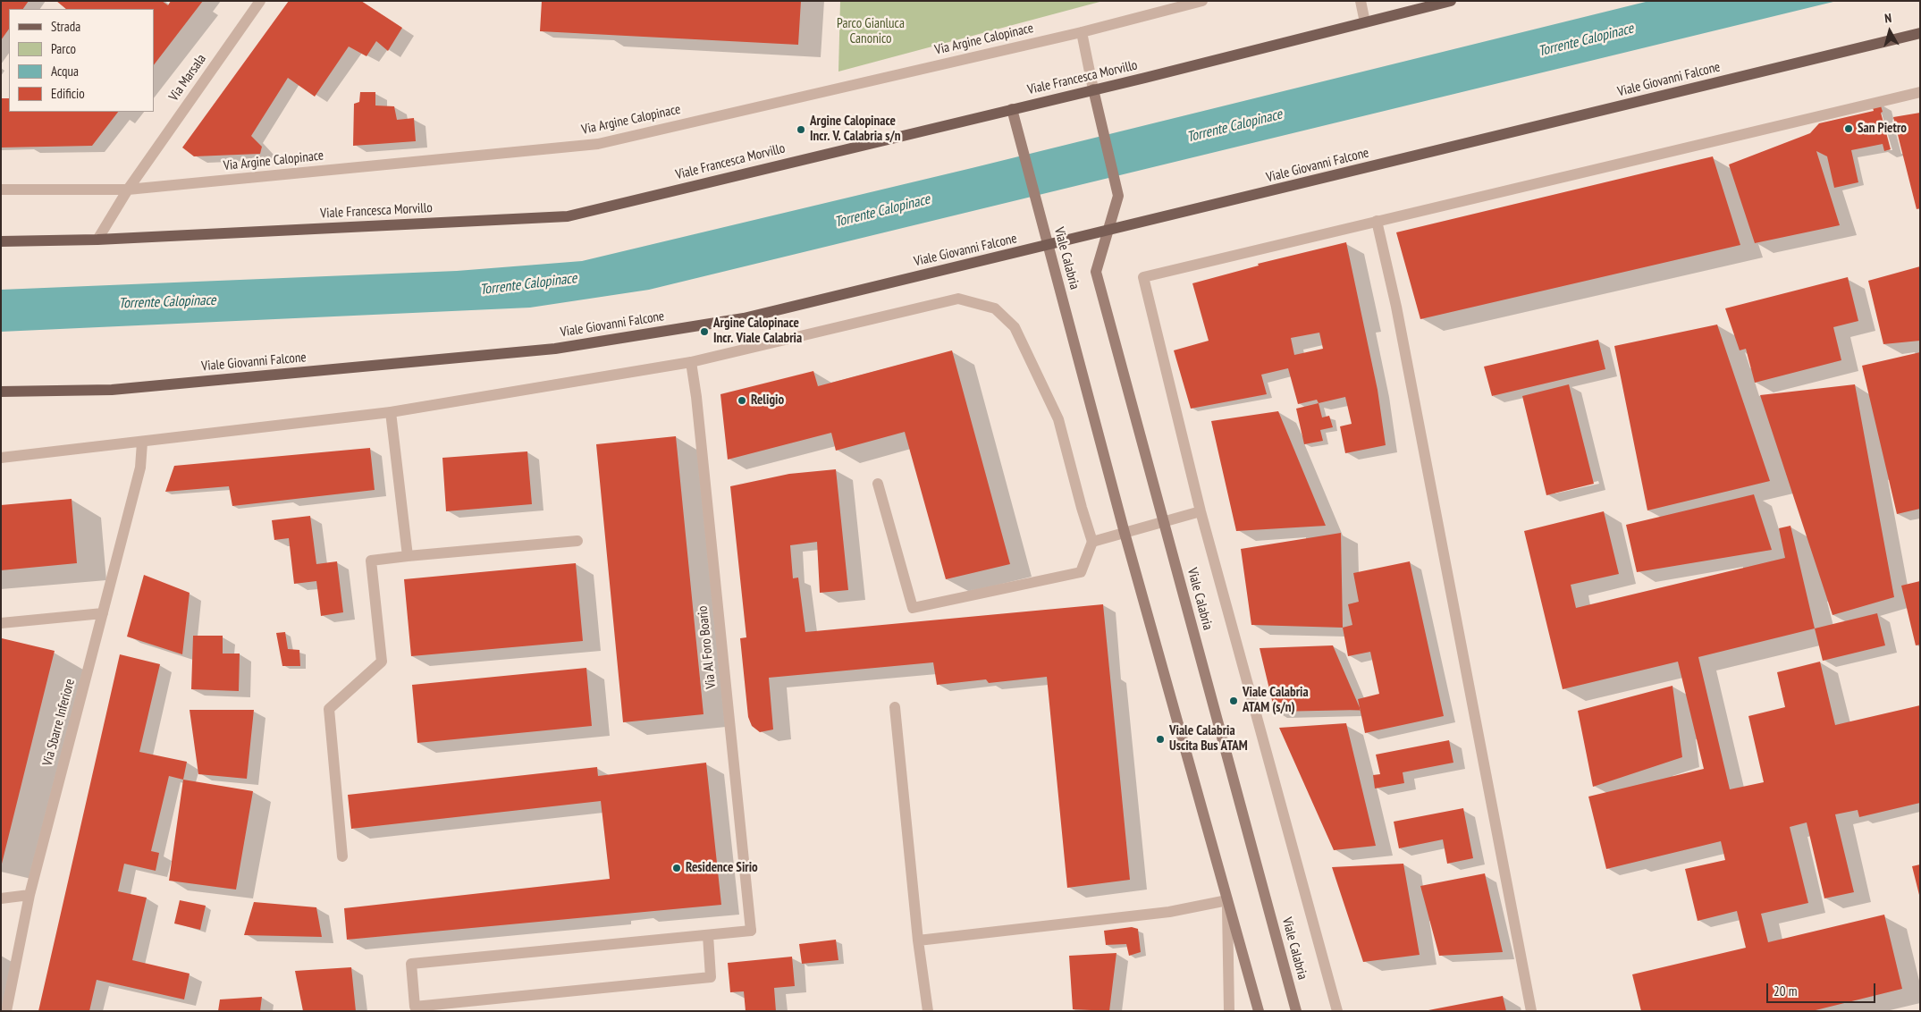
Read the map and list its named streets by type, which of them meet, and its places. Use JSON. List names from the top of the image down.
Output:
{
  "streets": {
    "main road": ["Viale Francesca Morvillo", "Viale Giovanni Falcone", "Viale Calabria"],
    "street": [
      "Via Argine Calopinace",
      "Via Marsala",
      "Via Al Foro Boario",
      "Via Sbarre Inferiore"
    ]
  },
  "crossings": [
    ["Via Argine Calopinace", "Via Marsala"],
    ["Via Marsala", "Viale Francesca Morvillo"],
    ["Viale Francesca Morvillo", "Viale Calabria"],
    ["Viale Giovanni Falcone", "Viale Calabria"]
  ],
  "water": ["Torrente Calopinace"],
  "parks": ["Parco Gianluca Canonico"],
  "places": [
    "San Pietro",
    "Argine Calopinace Incr. V. Calabria s/n",
    "Argine Calopinace Incr. Viale Calabria",
    "Religio",
    "Viale Calabria ATAM (s/n)",
    "Viale Calabria Uscita Bus ATAM",
    "Residence Sirio"
  ],
  "legend": [
    "Strada",
    "Parco",
    "Acqua",
    "Edificio"
  ],
  "scale_bar": "20 m",
  "north": "top"
}
